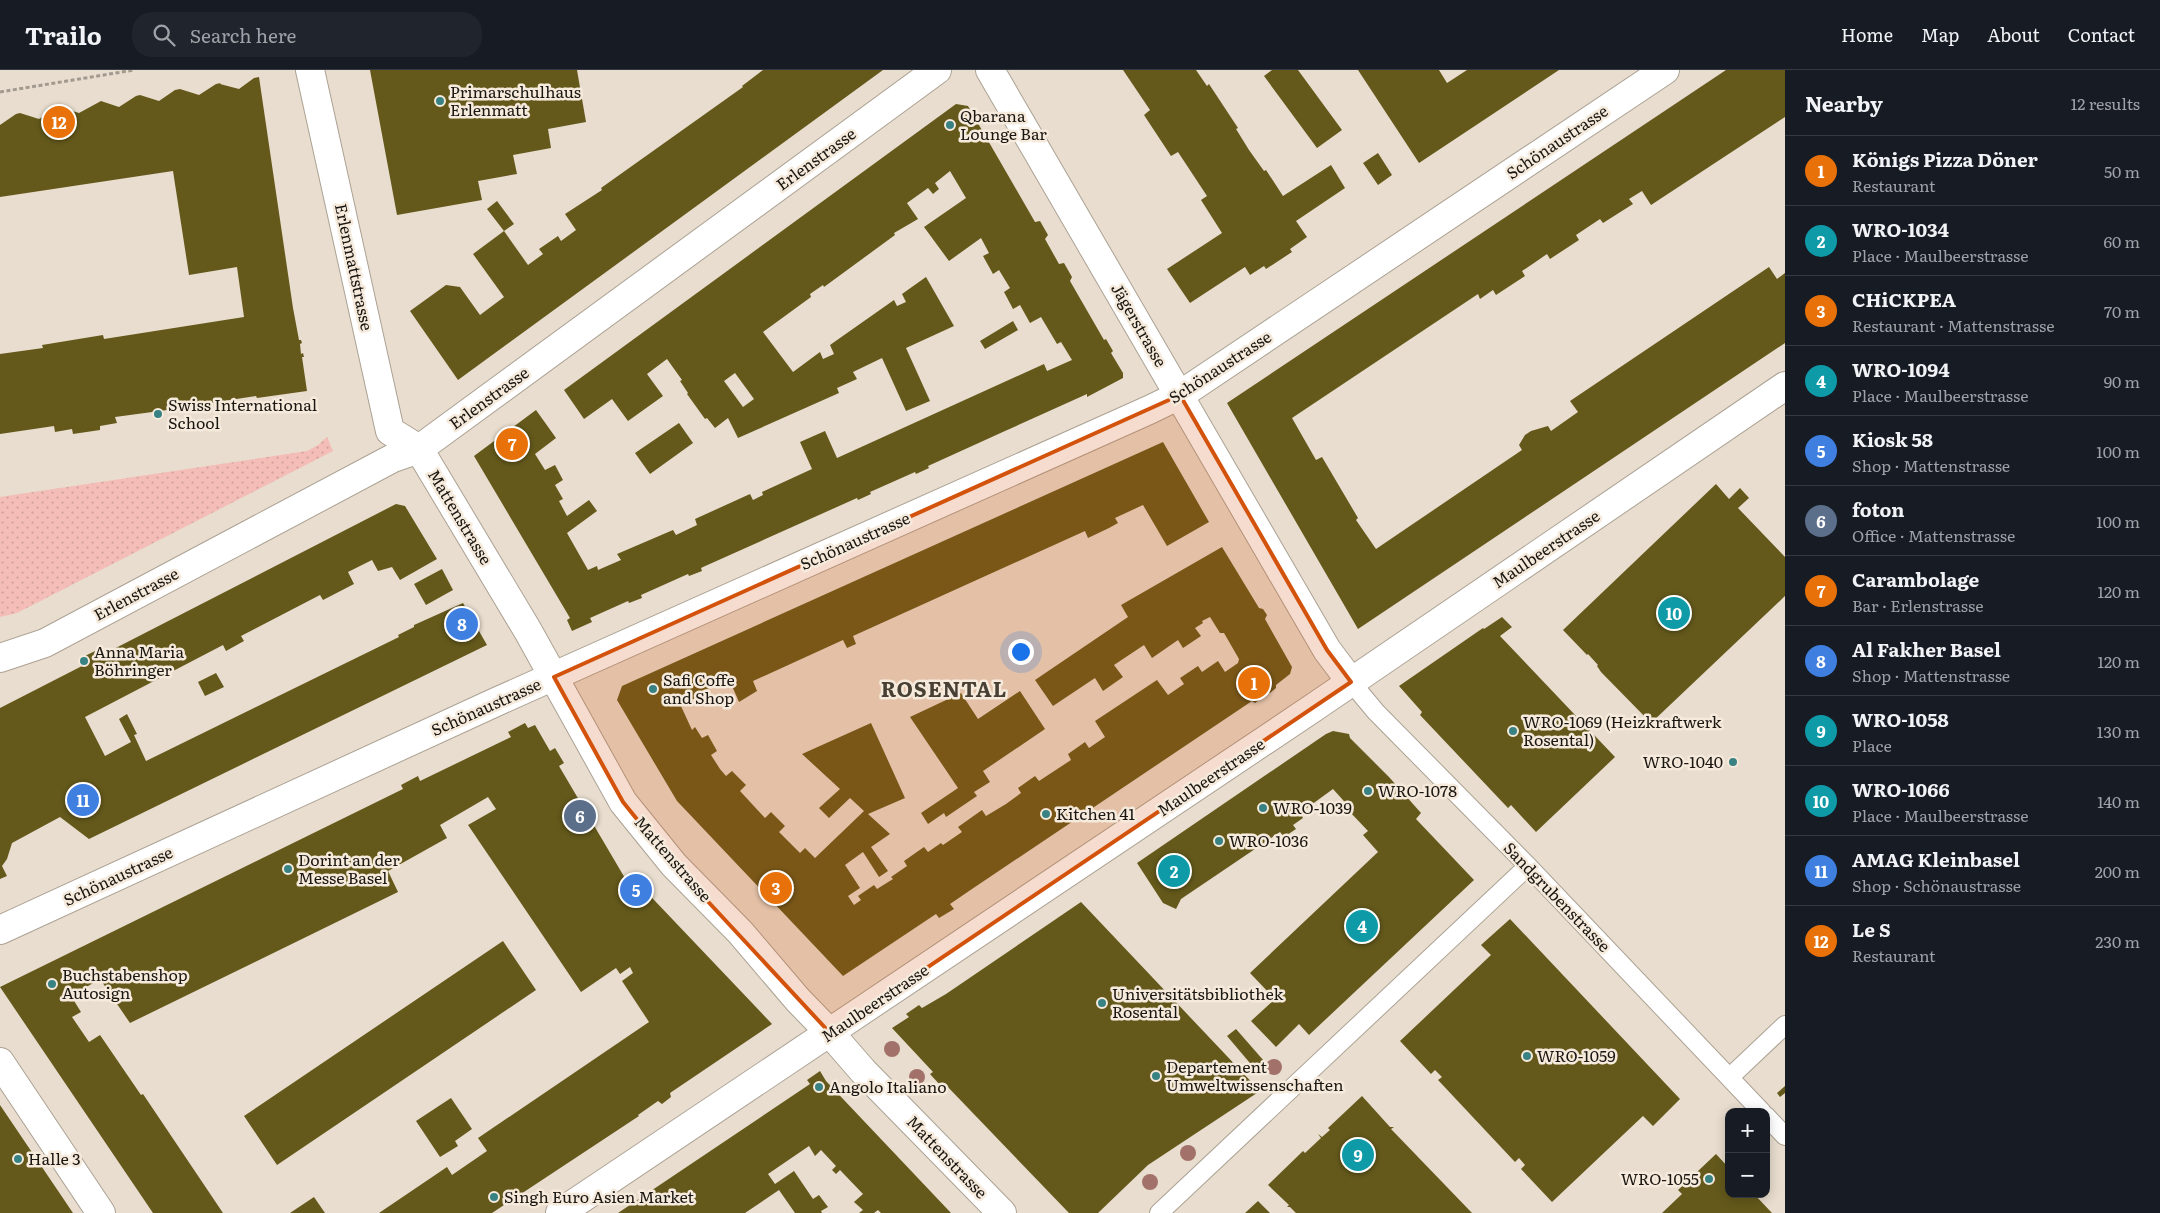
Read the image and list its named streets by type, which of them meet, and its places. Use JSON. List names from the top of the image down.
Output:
{
  "streets": {
    "street": [
      "Schönaustrasse",
      "Erlenstrasse",
      "Erlenmattstrasse",
      "Jägerstrasse",
      "Mattenstrasse",
      "Maulbeerstrasse"
    ],
    "lane": ["Sandgrubenstrasse"]
  },
  "crossings": [
    ["Schönaustrasse", "Jägerstrasse"],
    ["Schönaustrasse", "Mattenstrasse"],
    ["Erlenstrasse", "Erlenmattstrasse"],
    ["Erlenstrasse", "Mattenstrasse"],
    ["Erlenmattstrasse", "Mattenstrasse"],
    ["Jägerstrasse", "Maulbeerstrasse"],
    ["Jägerstrasse", "Sandgrubenstrasse"],
    ["Mattenstrasse", "Maulbeerstrasse"],
    ["Maulbeerstrasse", "Sandgrubenstrasse"]
  ],
  "districts": ["ROSENTAL"],
  "places": [
    "Primarschulhaus Erlenmatt",
    "Qbarana Lounge Bar",
    "Swiss International School",
    "Anna Maria Böhringer",
    "Safi Coffe and Shop",
    "WRO-1069 (Heizkraftwerk Rosental)",
    "WRO-1040",
    "WRO-1078",
    "WRO-1039",
    "Kitchen 41",
    "WRO-1036",
    "Dorint an der Messe Basel",
    "Buchstabenshop Autosign",
    "Universitätsbibliothek Rosental",
    "WRO-1059",
    "Departement Umweltwissenschaften",
    "Angolo Italiano",
    "Halle 3",
    "WRO-1055",
    "Singh Euro Asien Market"
  ],
  "page": {
    "header": "Trailo",
    "search": "Search here",
    "nav": [
      "Home",
      "Map",
      "About",
      "Contact"
    ],
    "heading": ["Nearby", "12 results"],
    "pins": [
      "12",
      "7",
      "10",
      "8",
      "1",
      "11",
      "6",
      "2",
      "3",
      "5",
      "4",
      "9"
    ],
    "list": [
      {
        "mark": "1",
        "name": "Königs Pizza Döner",
        "note": "Restaurant",
        "value": "50 m"
      },
      {
        "mark": "2",
        "name": "WRO-1034",
        "note": "Place · Maulbeerstrasse",
        "value": "60 m"
      },
      {
        "mark": "3",
        "name": "CHiCKPEA",
        "note": "Restaurant · Mattenstrasse",
        "value": "70 m"
      },
      {
        "mark": "4",
        "name": "WRO-1094",
        "note": "Place · Maulbeerstrasse",
        "value": "90 m"
      },
      {
        "mark": "5",
        "name": "Kiosk 58",
        "note": "Shop · Mattenstrasse",
        "value": "100 m"
      },
      {
        "mark": "6",
        "name": "foton",
        "note": "Office · Mattenstrasse",
        "value": "100 m"
      },
      {
        "mark": "7",
        "name": "Carambolage",
        "note": "Bar · Erlenstrasse",
        "value": "120 m"
      },
      {
        "mark": "8",
        "name": "Al Fakher Basel",
        "note": "Shop · Mattenstrasse",
        "value": "120 m"
      },
      {
        "mark": "9",
        "name": "WRO-1058",
        "note": "Place",
        "value": "130 m"
      },
      {
        "mark": "10",
        "name": "WRO-1066",
        "note": "Place · Maulbeerstrasse",
        "value": "140 m"
      },
      {
        "mark": "11",
        "name": "AMAG Kleinbasel",
        "note": "Shop · Schönaustrasse",
        "value": "200 m"
      },
      {
        "mark": "12",
        "name": "Le S",
        "note": "Restaurant",
        "value": "230 m"
      }
    ],
    "map_buttons": ["+", "−"]
  }
}
